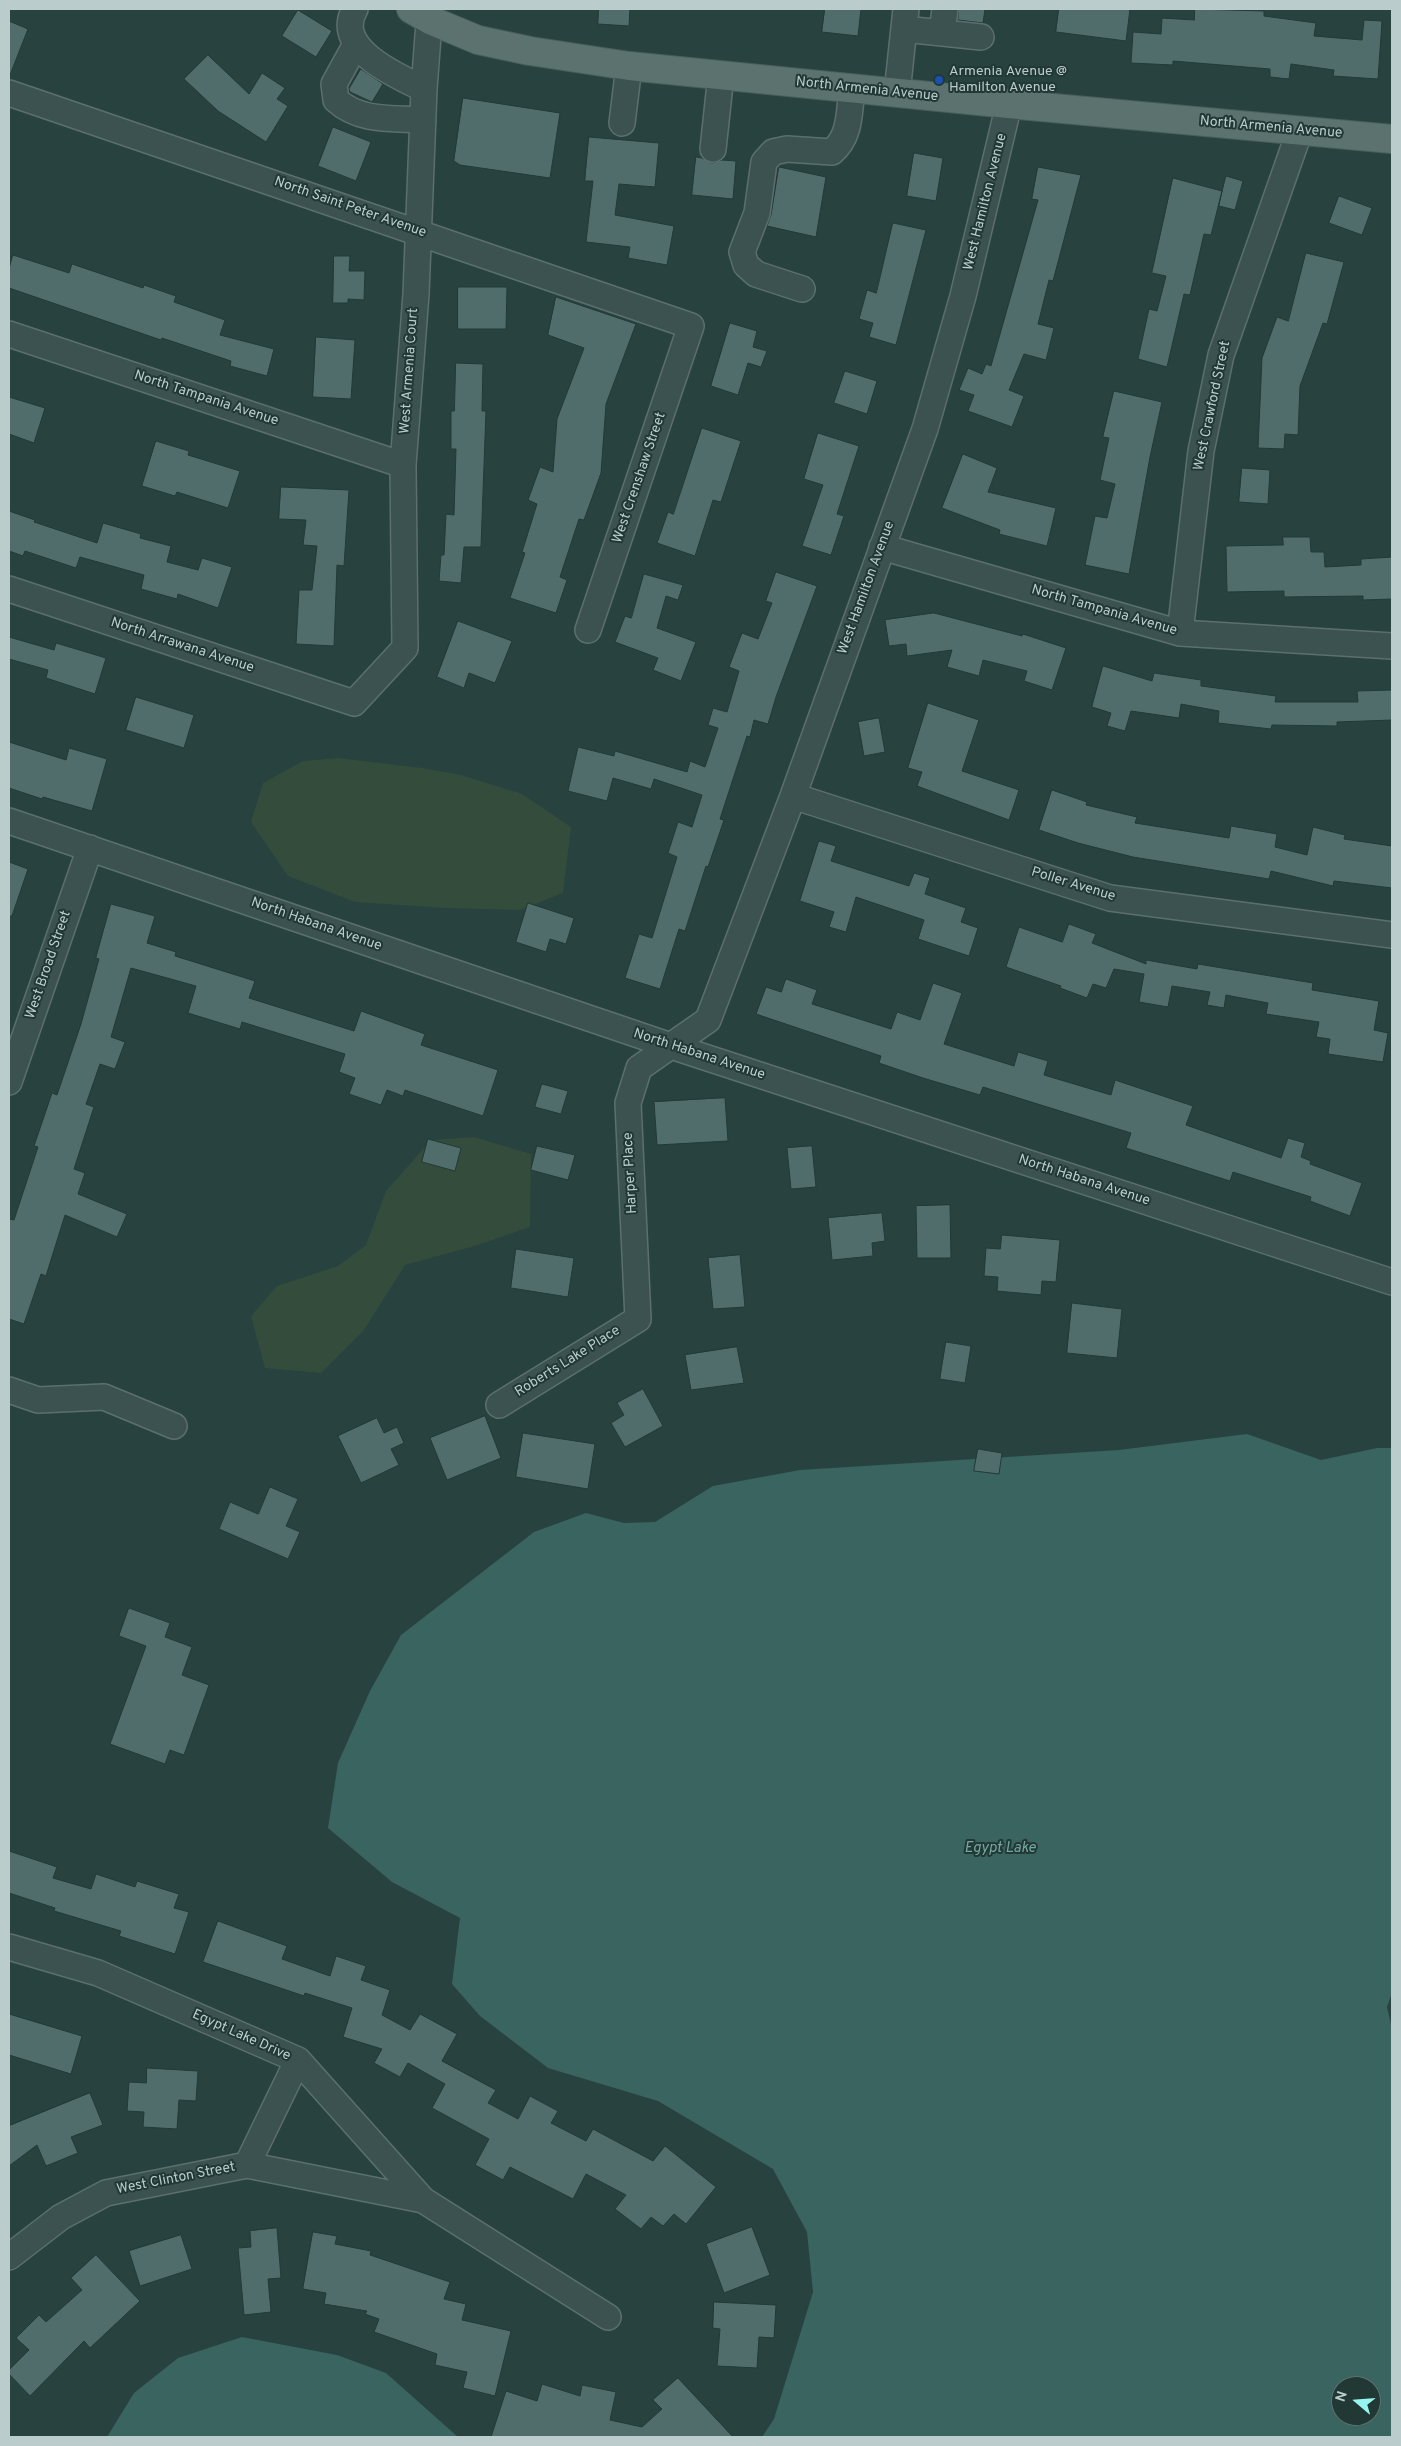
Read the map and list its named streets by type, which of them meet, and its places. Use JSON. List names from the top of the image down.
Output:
{
  "streets": {
    "main road": ["North Armenia Avenue"],
    "street": [
      "West Hamilton Avenue",
      "North Saint Peter Avenue",
      "West Armenia Court",
      "North Tampania Avenue",
      "West Crawford Street",
      "West Crenshaw Street",
      "North Arrawana Avenue",
      "Poller Avenue",
      "North Habana Avenue",
      "West Broad Street",
      "Harper Place",
      "Roberts Lake Place",
      "Egypt Lake Drive",
      "West Clinton Street"
    ]
  },
  "crossings": [
    ["North Armenia Avenue", "West Hamilton Avenue"],
    ["North Armenia Avenue", "West Armenia Court"],
    ["North Armenia Avenue", "West Crawford Street"],
    ["West Hamilton Avenue", "North Tampania Avenue"],
    ["West Hamilton Avenue", "Poller Avenue"],
    ["West Hamilton Avenue", "North Habana Avenue"],
    ["West Hamilton Avenue", "Harper Place"],
    ["North Saint Peter Avenue", "West Armenia Court"],
    ["North Saint Peter Avenue", "West Crenshaw Street"],
    ["West Armenia Court", "North Tampania Avenue"],
    ["West Armenia Court", "North Arrawana Avenue"],
    ["North Tampania Avenue", "West Crawford Street"],
    ["North Habana Avenue", "West Broad Street"],
    ["North Habana Avenue", "Harper Place"],
    ["Harper Place", "Roberts Lake Place"],
    ["Egypt Lake Drive", "West Clinton Street"]
  ],
  "water": ["Egypt Lake"],
  "places": ["Armenia Avenue @ Hamilton Avenue"],
  "north": "left"
}
